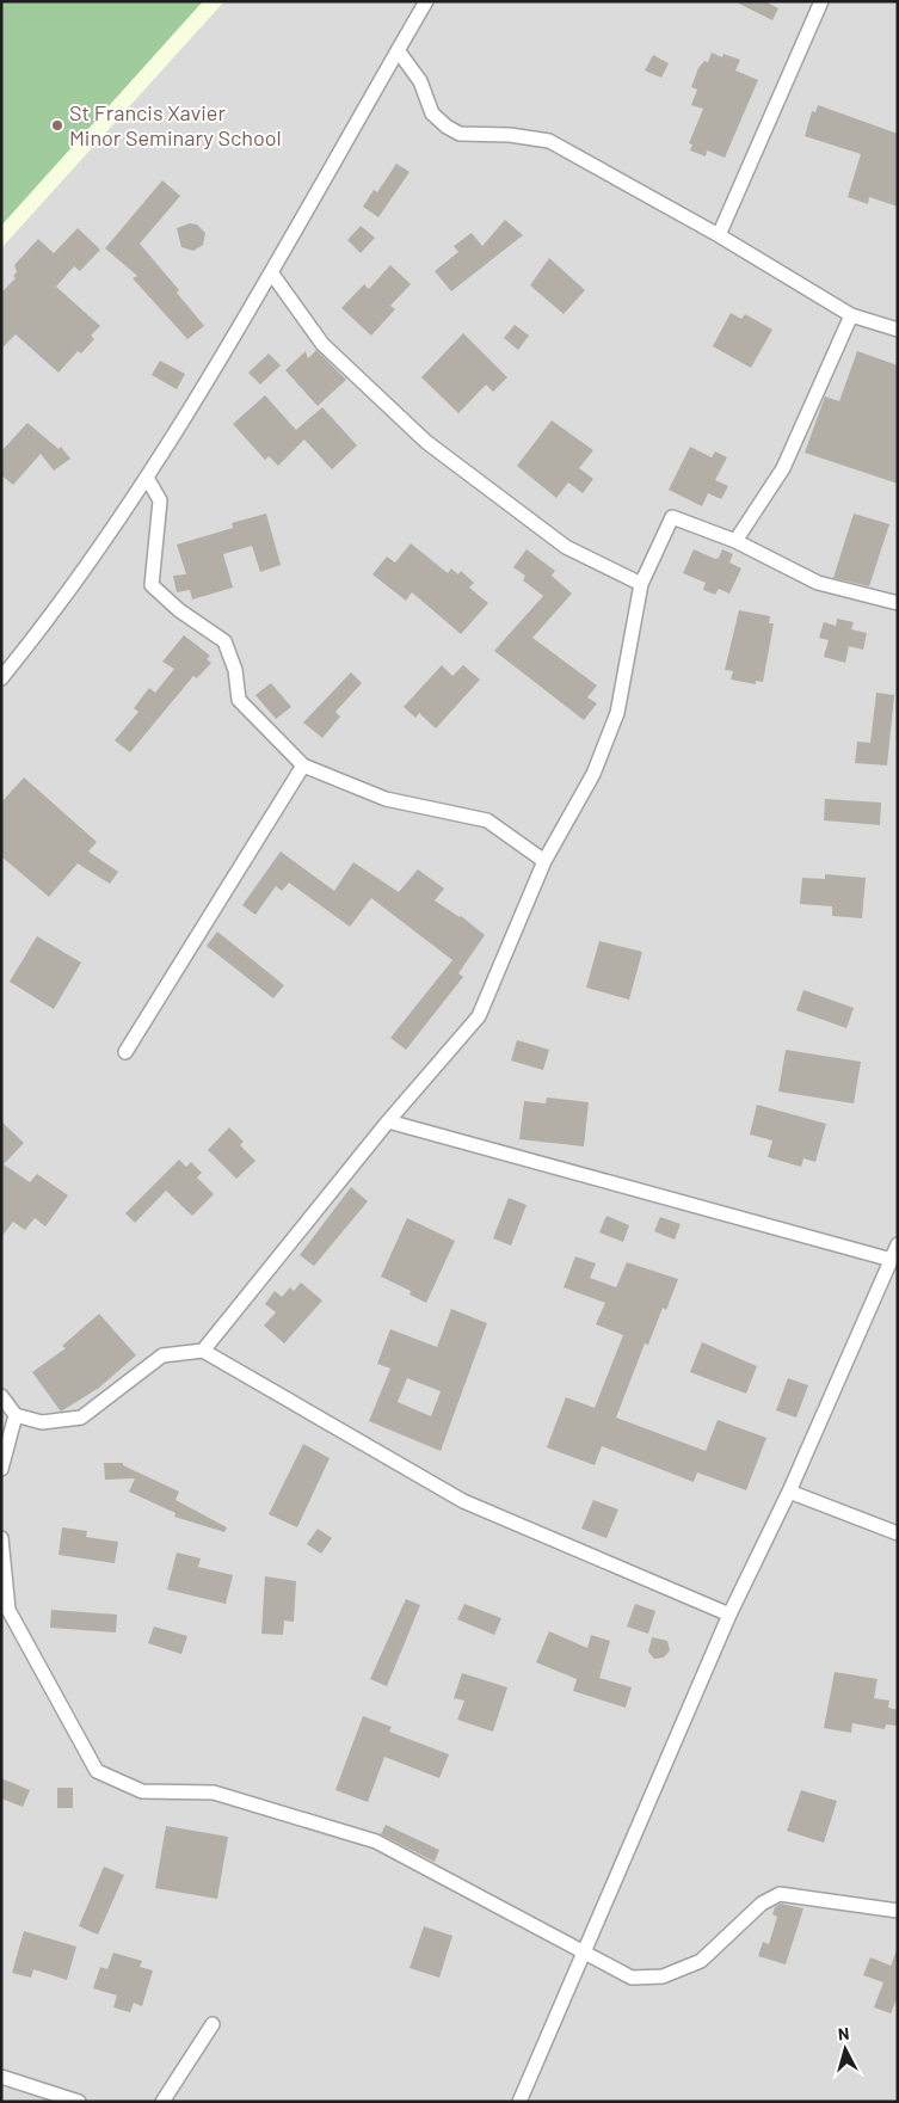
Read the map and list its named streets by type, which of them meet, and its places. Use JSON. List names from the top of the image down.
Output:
{
  "places": ["St Francis Xavier Minor Seminary School"],
  "north": "top"
}
